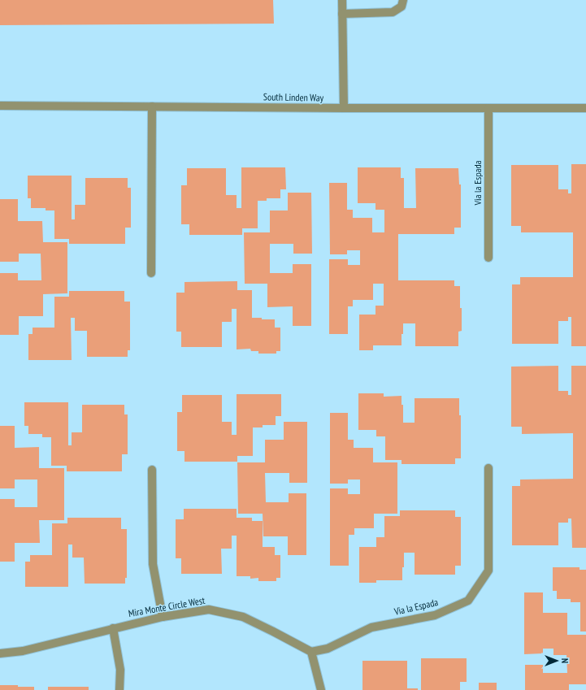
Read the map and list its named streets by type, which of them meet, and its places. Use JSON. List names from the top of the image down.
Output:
{
  "streets": {
    "street": ["South Linden Way", "Via la Espada", "Mira Monte Circle West"]
  },
  "crossings": [
    ["South Linden Way", "Via la Espada"],
    ["Via la Espada", "Mira Monte Circle West"]
  ],
  "north": "right"
}
